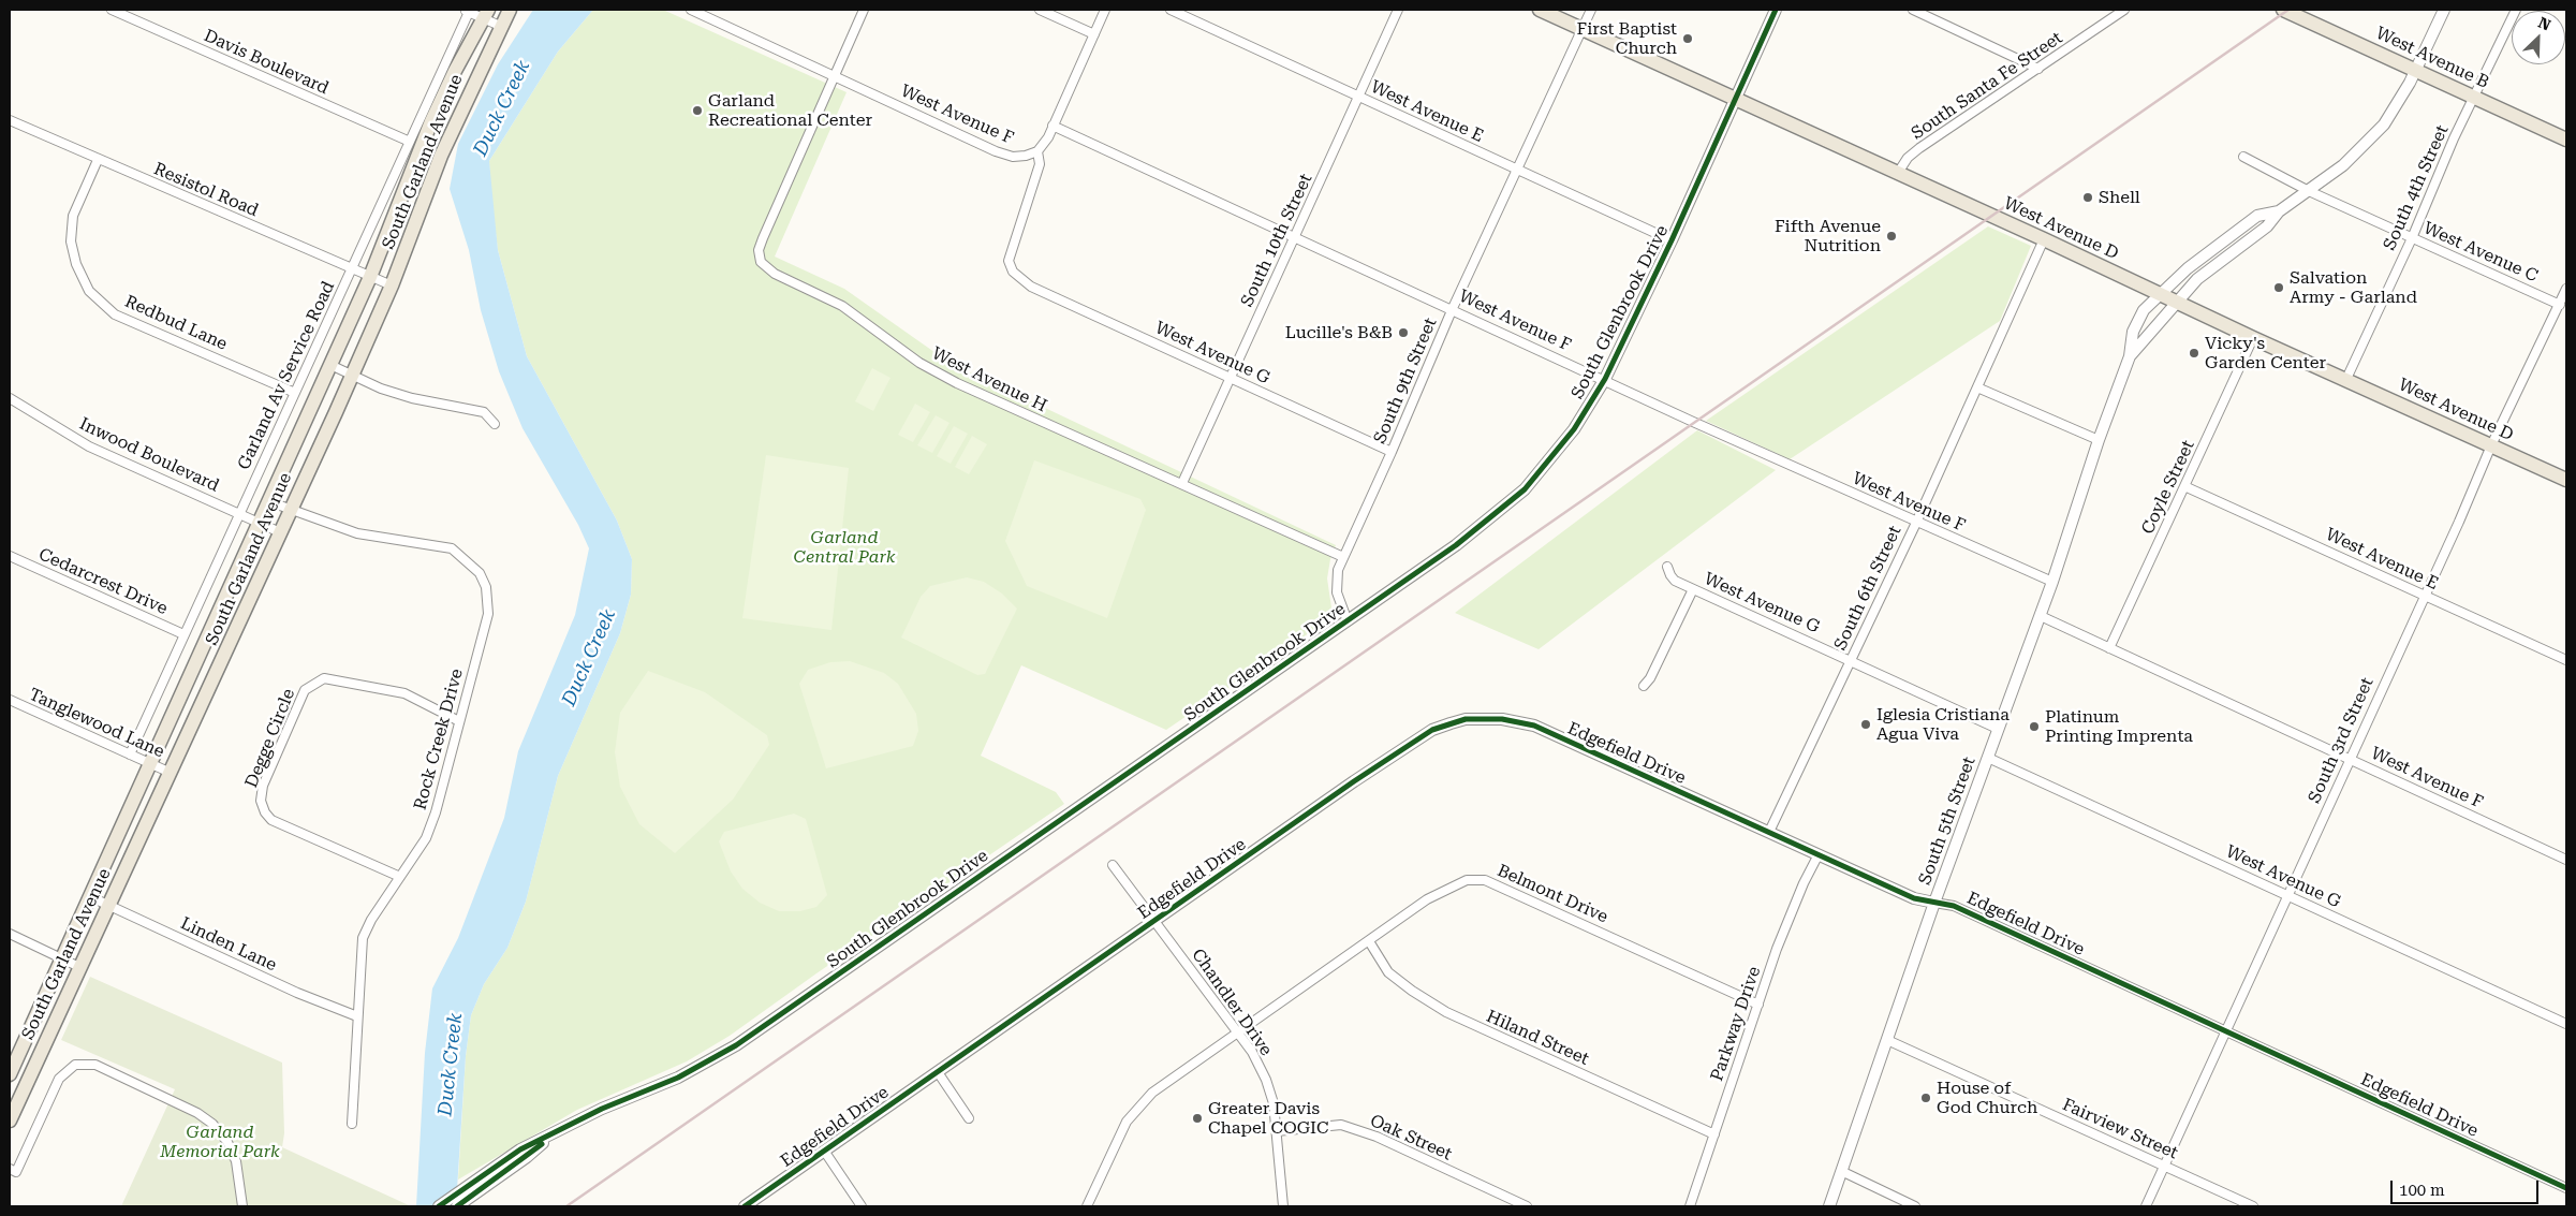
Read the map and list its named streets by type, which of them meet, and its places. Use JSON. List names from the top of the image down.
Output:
{
  "streets": {
    "main road": ["West Avenue B", "South Garland Avenue", "West Avenue D"],
    "street": [
      "Davis Boulevard",
      "South Santa Fe Street",
      "West Avenue E",
      "West Avenue F",
      "South 4th Street",
      "Resistol Road",
      "South 10th Street",
      "West Avenue C",
      "South Glenbrook Drive",
      "Redbud Lane",
      "West Avenue G",
      "Garland Av Service Road",
      "West Avenue H",
      "South 9th Street",
      "Inwood Boulevard",
      "Coyle Street",
      "Cedarcrest Drive",
      "South 6th Street",
      "Tanglewood Lane",
      "Degge Circle",
      "Rock Creek Drive",
      "South 3rd Street",
      "Edgefield Drive",
      "South 5th Street",
      "Belmont Drive",
      "Linden Lane",
      "Chandler Drive",
      "Parkway Drive",
      "Hiland Street",
      "Fairview Street",
      "Oak Street"
    ]
  },
  "crossings": [
    ["West Avenue B", "South 4th Street"],
    ["West Avenue B", "South 5th Street"],
    ["Davis Boulevard", "Garland Av Service Road"],
    ["South Santa Fe Street", "West Avenue D"],
    ["West Avenue E", "South 10th Street"],
    ["West Avenue E", "South Glenbrook Drive"],
    ["West Avenue E", "South 9th Street"],
    ["West Avenue E", "Coyle Street"],
    ["West Avenue E", "South 3rd Street"],
    ["West Avenue F", "South 10th Street"],
    ["West Avenue F", "South Glenbrook Drive"],
    ["West Avenue F", "West Avenue G"],
    ["West Avenue F", "West Avenue H"],
    ["West Avenue F", "South 9th Street"],
    ["West Avenue F", "Coyle Street"],
    ["West Avenue F", "South 6th Street"],
    ["West Avenue F", "South 3rd Street"],
    ["West Avenue F", "South 5th Street"],
    ["South Garland Avenue", "Resistol Road"],
    ["South Garland Avenue", "Inwood Boulevard"],
    ["South Garland Avenue", "Tanglewood Lane"],
    ["South Garland Avenue", "Rock Creek Drive"],
    ["South Garland Avenue", "Linden Lane"],
    ["South 4th Street", "West Avenue D"],
    ["South 4th Street", "West Avenue C"],
    ["Resistol Road", "Redbud Lane"],
    ["Resistol Road", "Garland Av Service Road"],
    ["West Avenue D", "South Glenbrook Drive"],
    ["West Avenue D", "South 9th Street"],
    ["West Avenue D", "Coyle Street"],
    ["West Avenue D", "South 6th Street"],
    ["West Avenue D", "South 3rd Street"],
    ["West Avenue D", "South 5th Street"],
    ["South 10th Street", "West Avenue G"],
    ["South 10th Street", "West Avenue H"],
    ["West Avenue C", "South 3rd Street"],
    ["West Avenue C", "South 5th Street"],
    ["South Glenbrook Drive", "South 9th Street"],
    ["Redbud Lane", "Garland Av Service Road"],
    ["West Avenue G", "South 9th Street"],
    ["West Avenue G", "South 6th Street"],
    ["West Avenue G", "South 3rd Street"],
    ["West Avenue G", "South 5th Street"],
    ["Garland Av Service Road", "Inwood Boulevard"],
    ["Garland Av Service Road", "Cedarcrest Drive"],
    ["Garland Av Service Road", "Tanglewood Lane"],
    ["West Avenue H", "South 9th Street"],
    ["South 6th Street", "Edgefield Drive"],
    ["Degge Circle", "Rock Creek Drive"],
    ["Rock Creek Drive", "Linden Lane"],
    ["South 3rd Street", "Edgefield Drive"],
    ["South 3rd Street", "Fairview Street"],
    ["Edgefield Drive", "South 5th Street"],
    ["Edgefield Drive", "Chandler Drive"],
    ["Edgefield Drive", "Parkway Drive"],
    ["South 5th Street", "Fairview Street"],
    ["Belmont Drive", "Chandler Drive"],
    ["Belmont Drive", "Parkway Drive"],
    ["Belmont Drive", "Hiland Street"],
    ["Chandler Drive", "Oak Street"],
    ["Parkway Drive", "Hiland Street"]
  ],
  "water": ["Duck Creek"],
  "parks": ["Garland Central Park", "Garland Memorial Park"],
  "places": [
    "First Baptist Church",
    "Garland Recreational Center",
    "Shell",
    "Fifth Avenue Nutrition",
    "Salvation Army - Garland",
    "Lucille's B&B",
    "Vicky's Garden Center",
    "Iglesia Cristiana Agua Viva",
    "Platinum Printing Imprenta",
    "House of God Church",
    "Greater Davis Chapel COGIC"
  ],
  "scale_bar": "100 m",
  "north": "top right"
}
